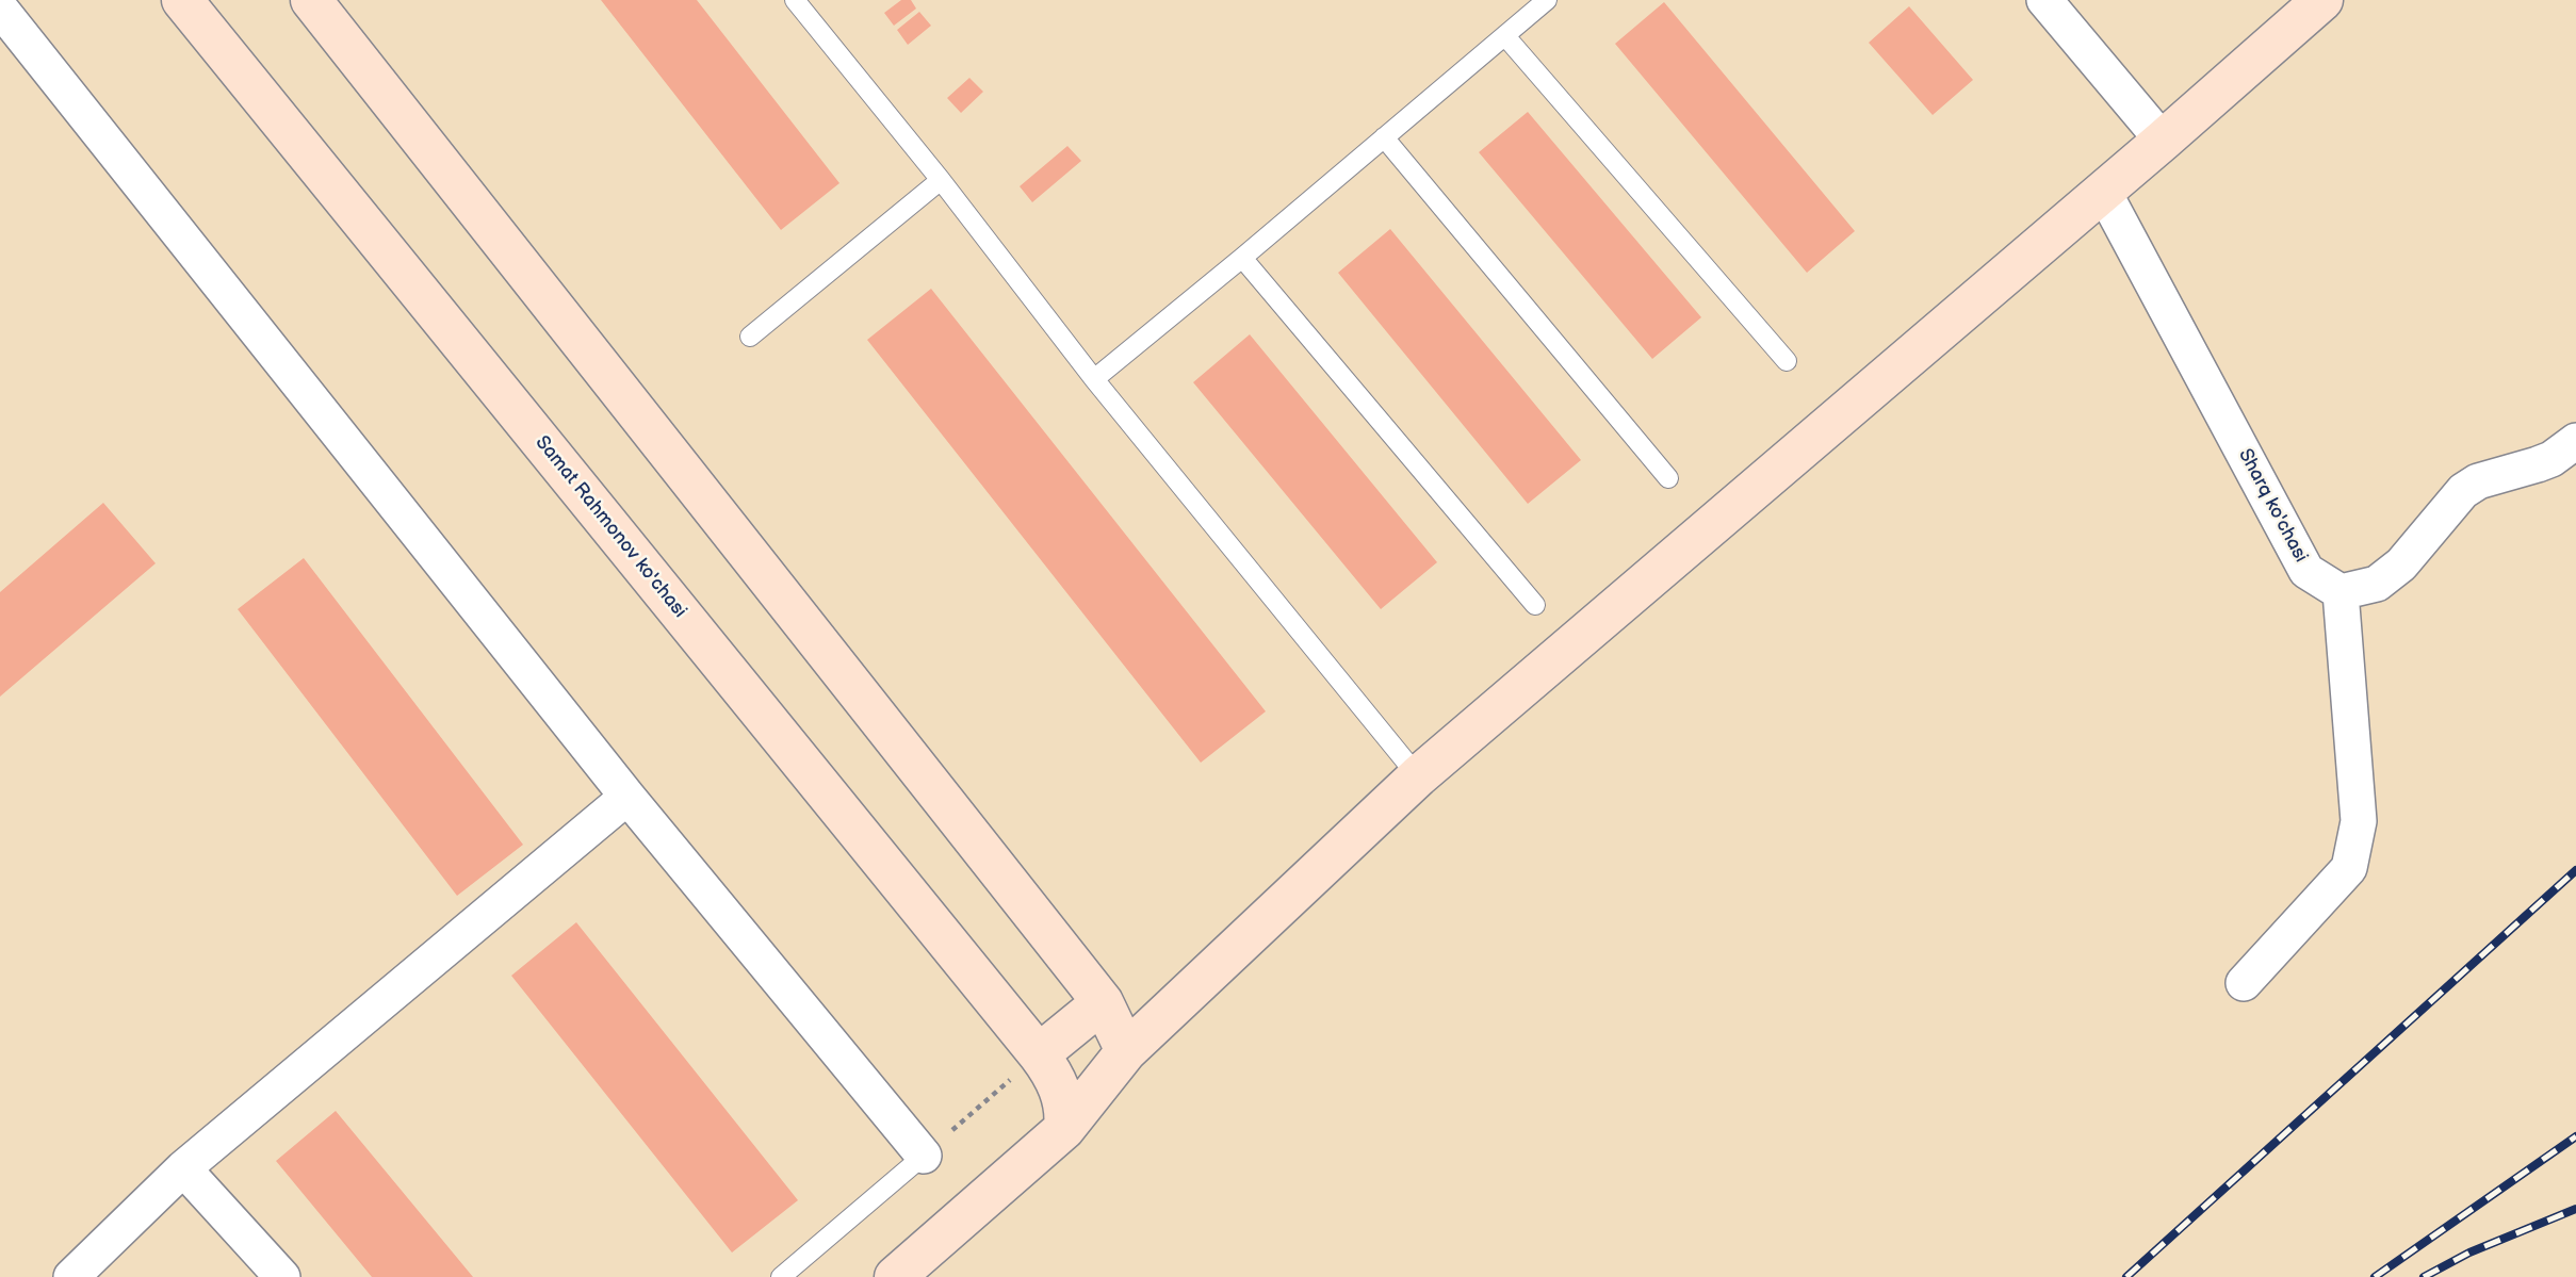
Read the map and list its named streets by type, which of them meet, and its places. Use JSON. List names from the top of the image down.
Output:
{
  "streets": {
    "main road": ["Samat Rahmonov ko'chasi"],
    "street": ["Sharq ko'chasi"]
  }
}
